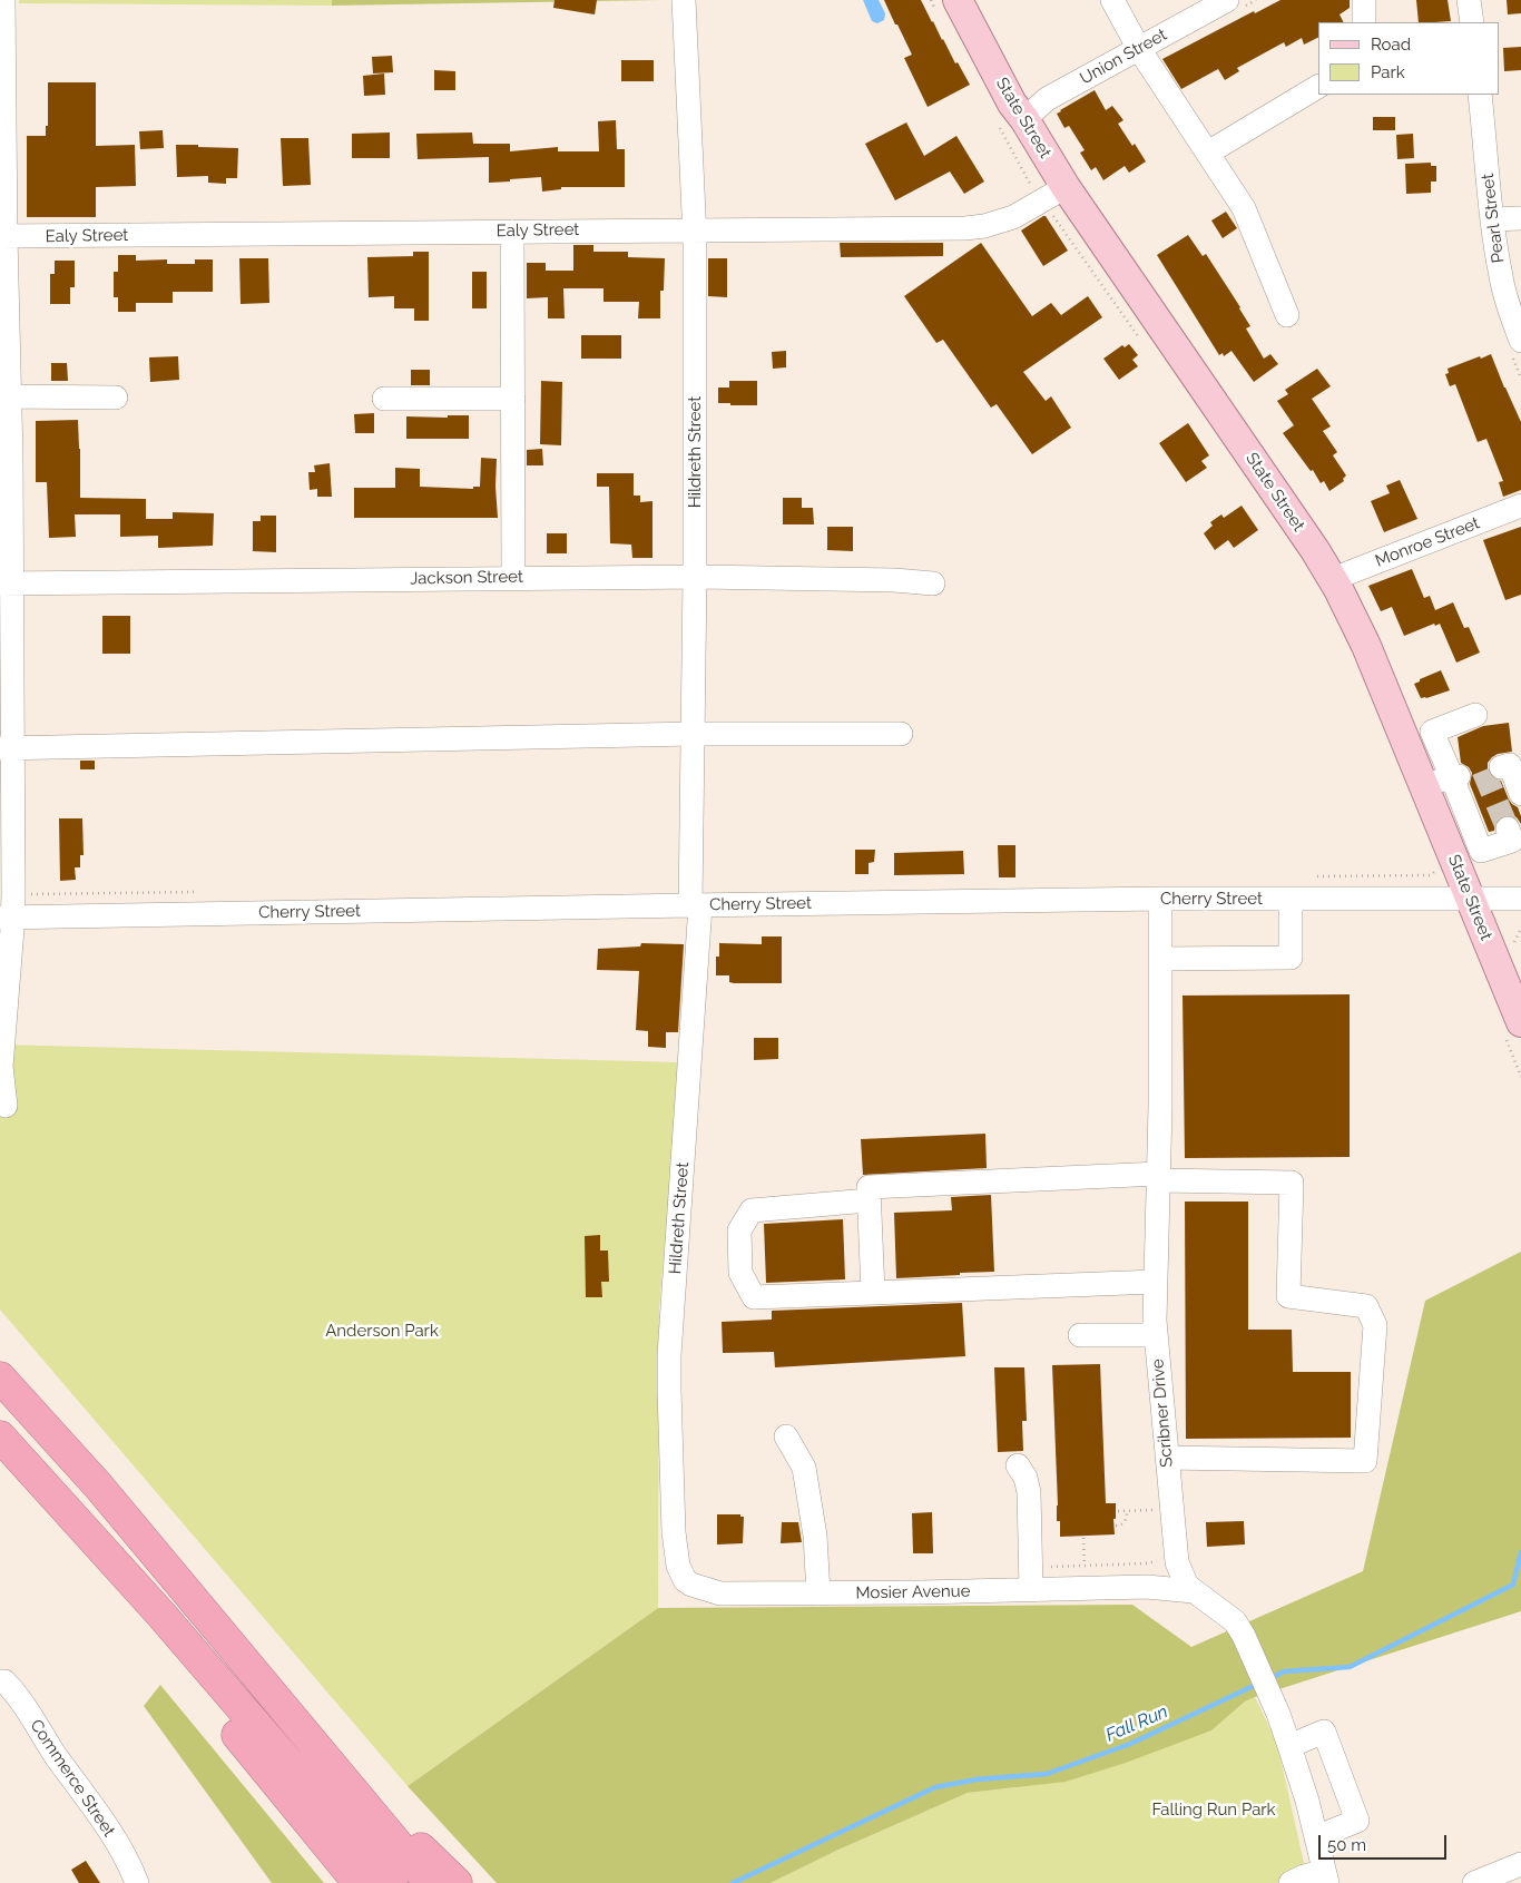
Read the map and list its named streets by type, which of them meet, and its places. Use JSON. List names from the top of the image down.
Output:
{
  "streets": {
    "main road": ["State Street"],
    "street": [
      "Union Street",
      "Pearl Street",
      "Ealy Street",
      "Hildreth Street",
      "Monroe Street",
      "Jackson Street",
      "Cherry Street",
      "Scribner Drive",
      "Mosier Avenue",
      "Commerce Street"
    ]
  },
  "crossings": [
    ["Union Street", "State Street"],
    ["State Street", "Ealy Street"],
    ["State Street", "Monroe Street"],
    ["State Street", "Cherry Street"],
    ["Ealy Street", "Hildreth Street"],
    ["Hildreth Street", "Jackson Street"],
    ["Hildreth Street", "Cherry Street"],
    ["Hildreth Street", "Mosier Avenue"],
    ["Cherry Street", "Scribner Drive"],
    ["Scribner Drive", "Mosier Avenue"]
  ],
  "water": ["Fall Run"],
  "parks": ["Anderson Park", "Falling Run Park"],
  "legend": ["Road", "Park"],
  "scale_bar": "50 m"
}
